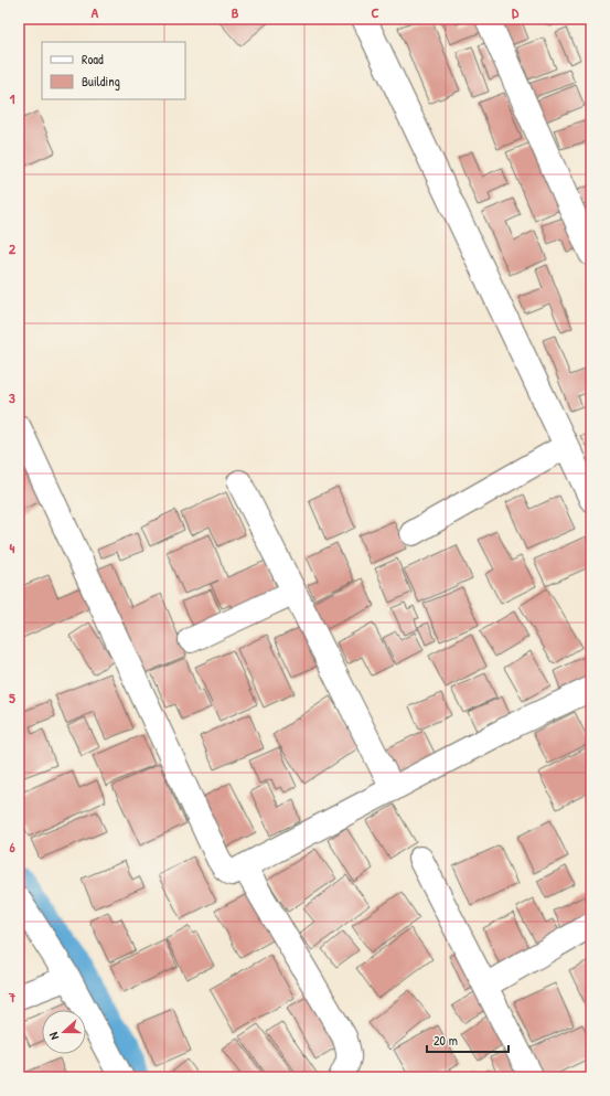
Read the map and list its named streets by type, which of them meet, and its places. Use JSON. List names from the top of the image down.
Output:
{
  "legend": ["Road", "Building"],
  "scale_bar": "20 m",
  "north": "left",
  "grid": {
    "columns": [
      "A",
      "B",
      "C",
      "D"
    ],
    "rows": [
      "1",
      "2",
      "3",
      "4",
      "5",
      "6",
      "7"
    ]
  }
}
